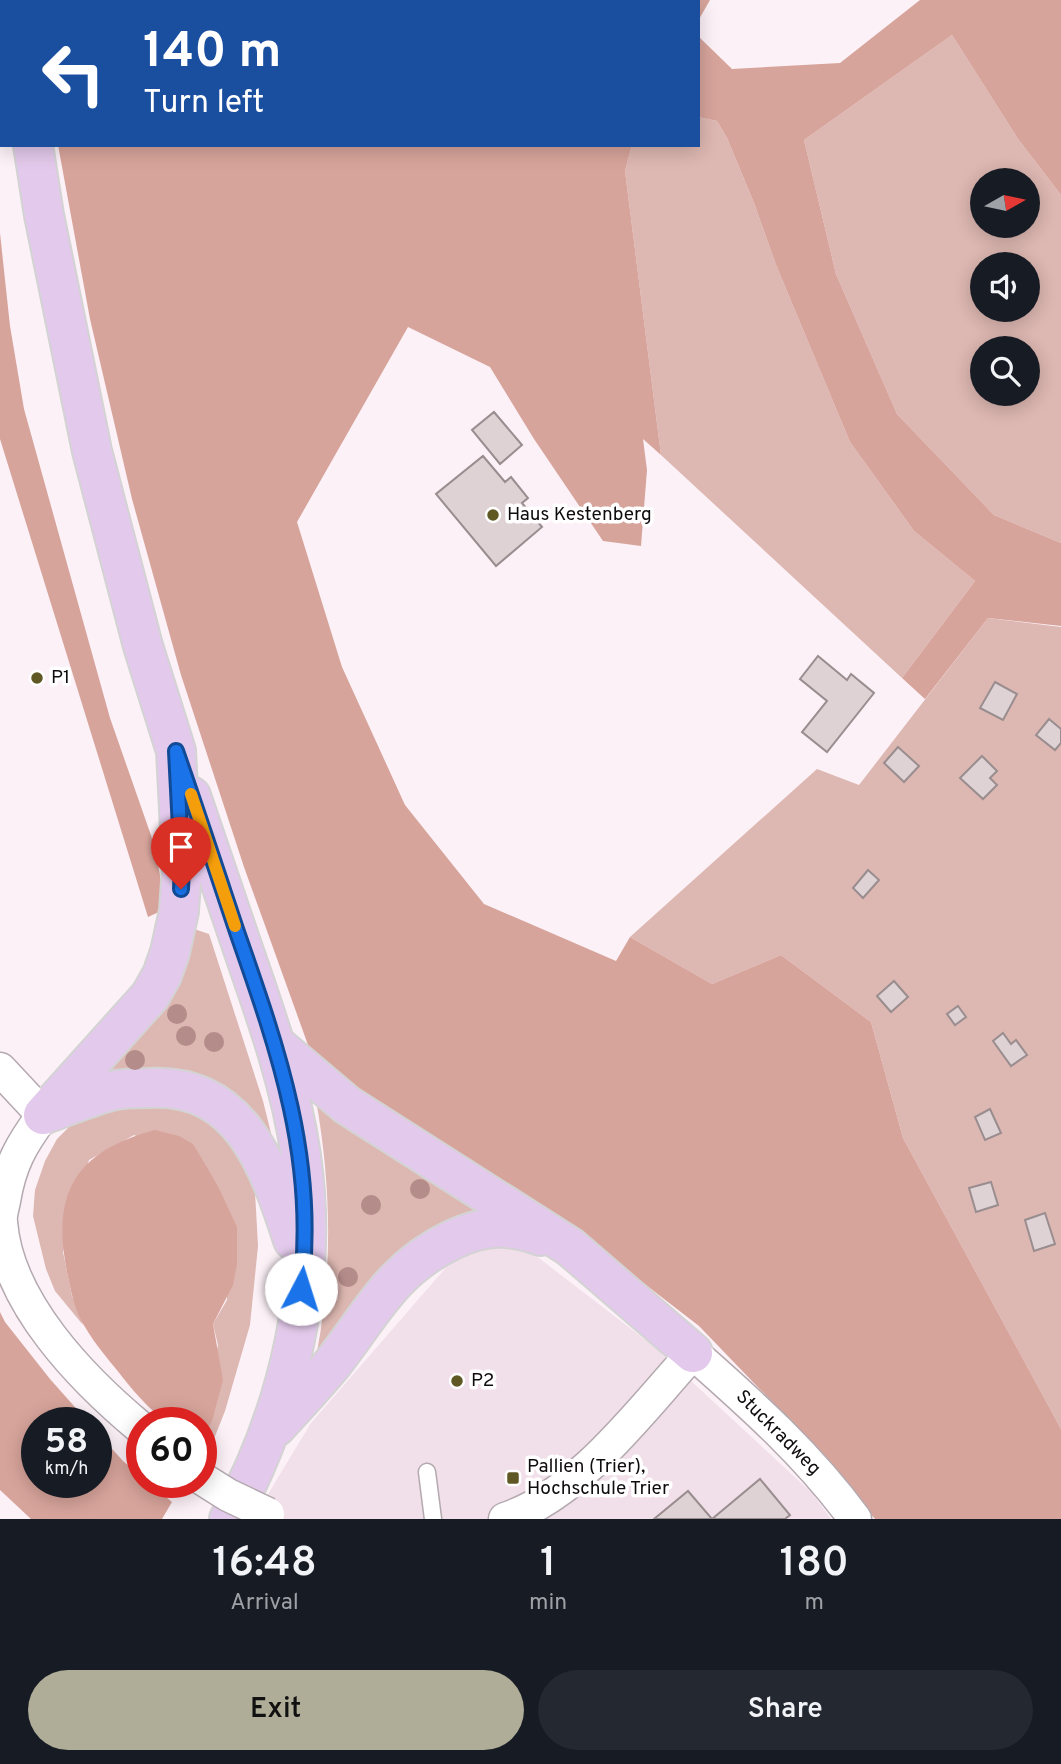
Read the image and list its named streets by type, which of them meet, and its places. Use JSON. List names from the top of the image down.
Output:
{
  "streets": {
    "street": ["Stuckradweg"]
  },
  "places": {
    "other": ["Haus Kestenberg", "P1", "P2"],
    "transit": ["Pallien (Trier), Hochschule Trier"]
  },
  "north": "right",
  "page": {
    "turn": ["140 m", "Turn left"],
    "speed": "58 km/h",
    "limit": "60",
    "eta": [
      "16:48",
      "Arrival",
      "1",
      "min",
      "180",
      "m"
    ],
    "buttons": ["Exit", "Share"]
  }
}
